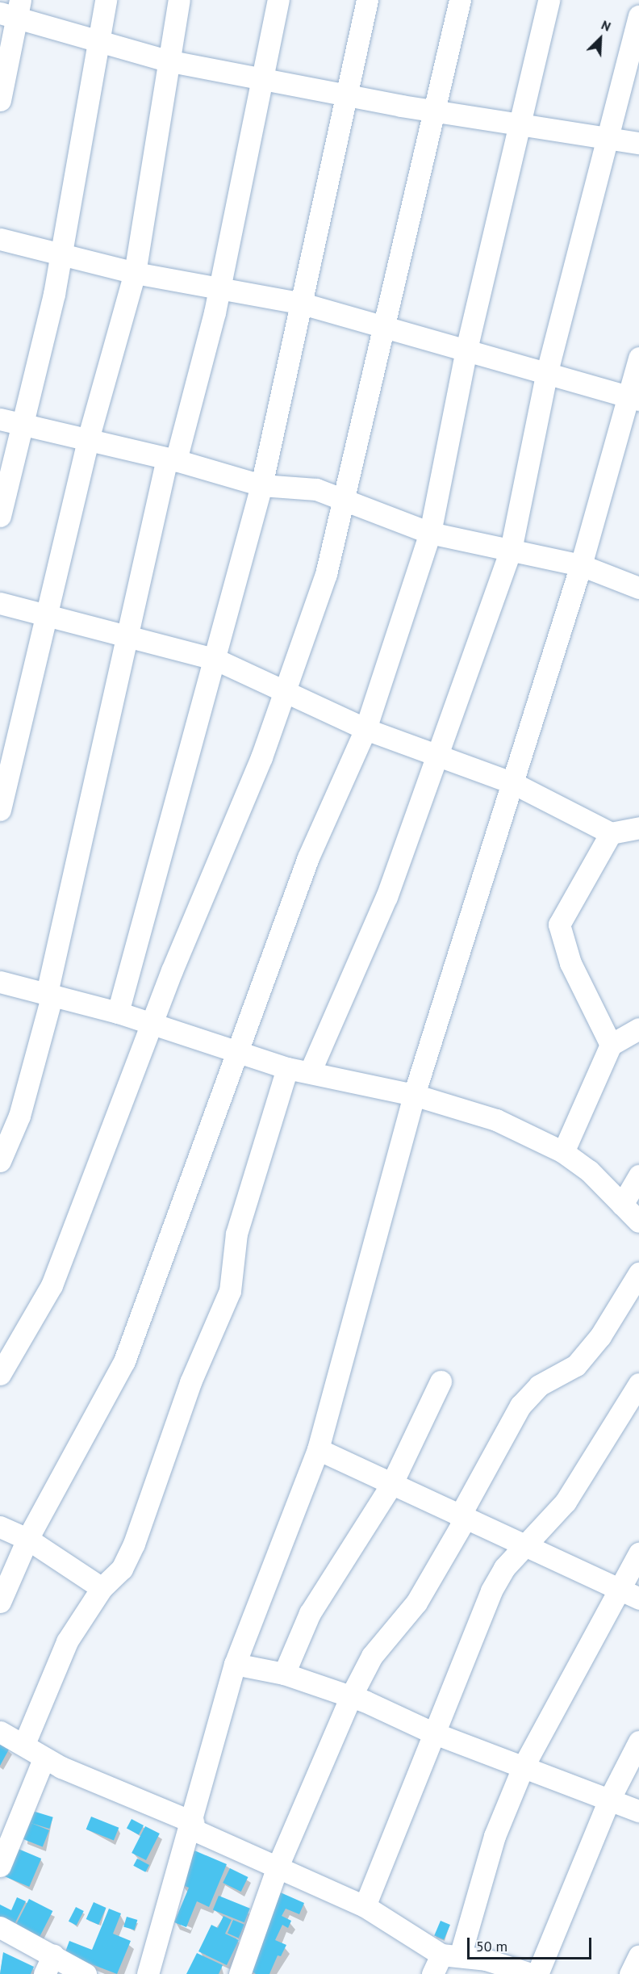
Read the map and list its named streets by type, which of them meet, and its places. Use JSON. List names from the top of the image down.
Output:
{
  "scale_bar": "50 m",
  "north": "top right"
}
